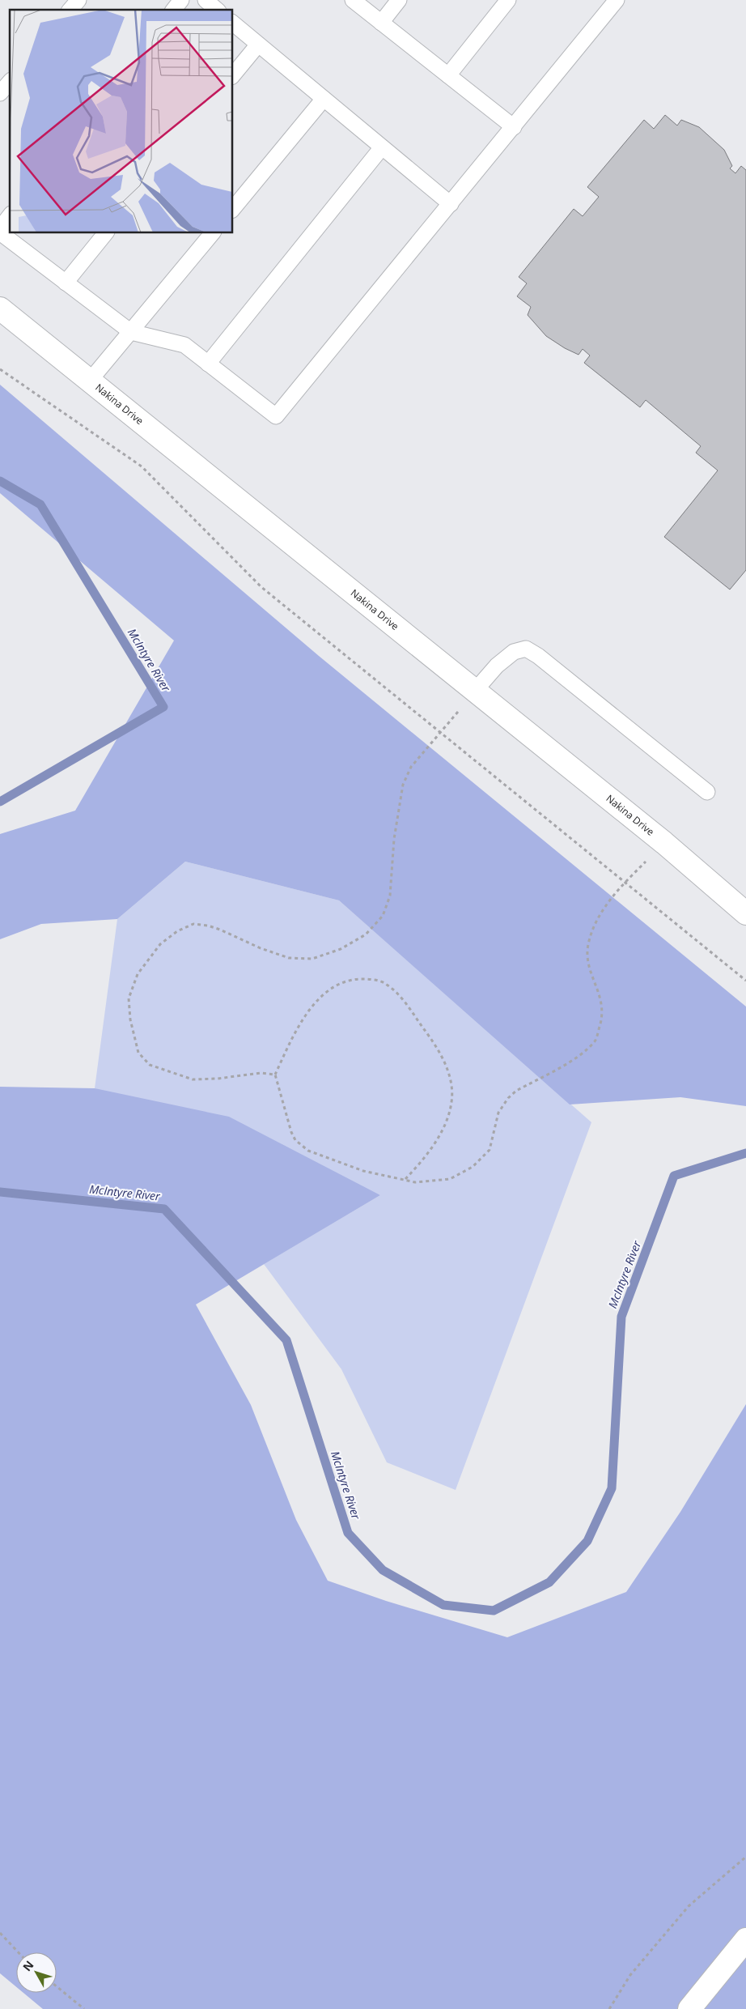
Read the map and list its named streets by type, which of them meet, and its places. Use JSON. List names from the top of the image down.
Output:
{
  "streets": {
    "street": ["Nakina Drive"]
  },
  "water": ["McIntyre River"],
  "north": "top left"
}
